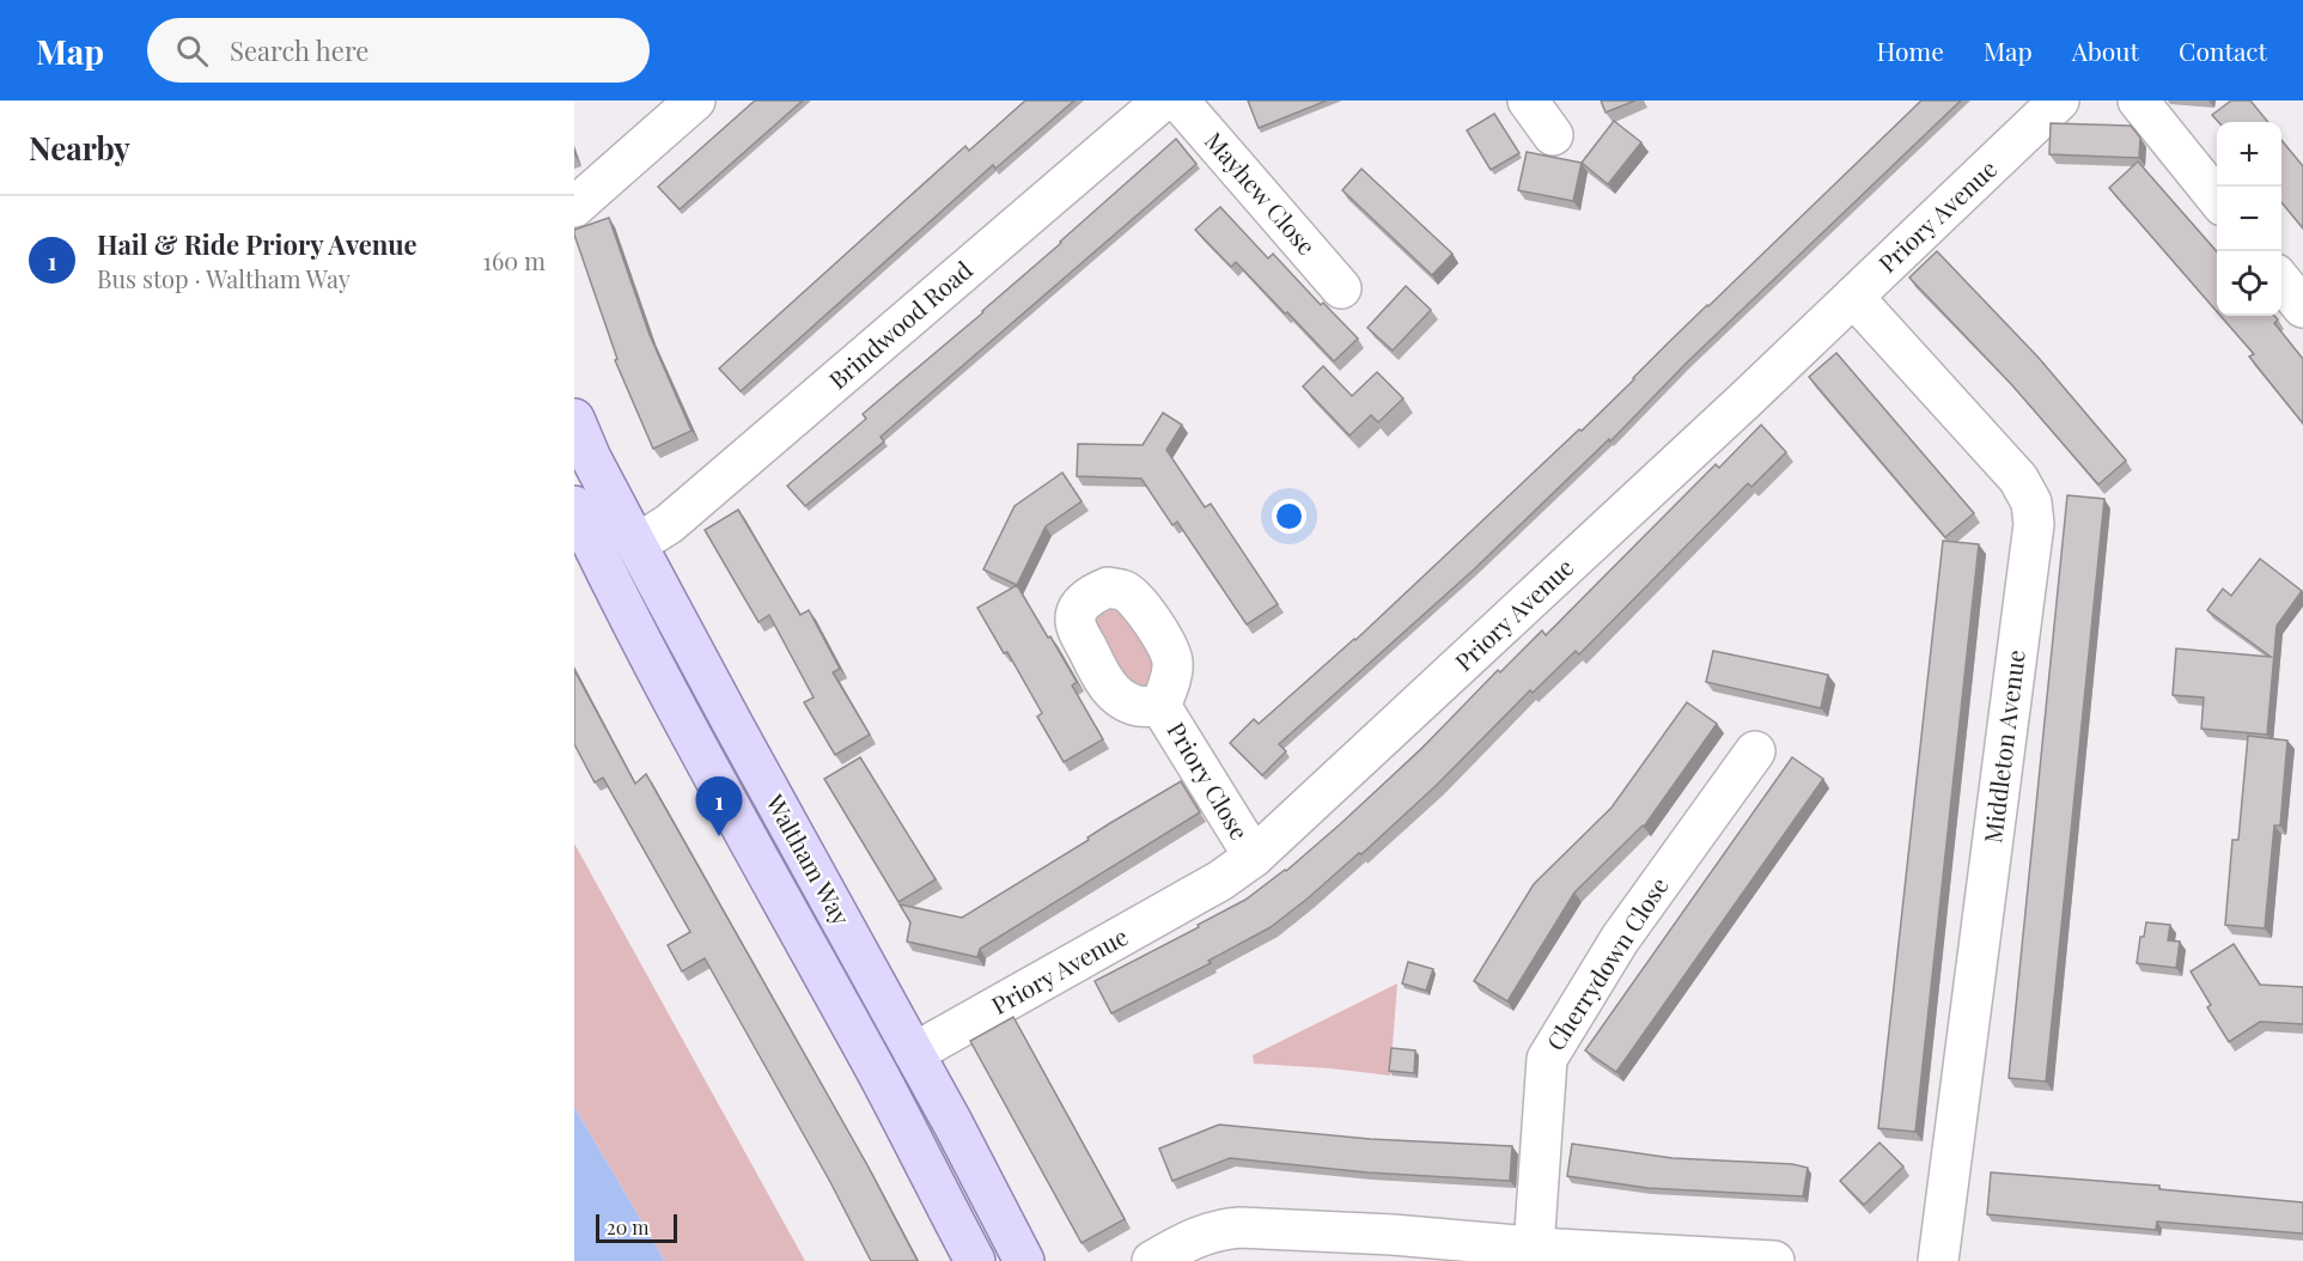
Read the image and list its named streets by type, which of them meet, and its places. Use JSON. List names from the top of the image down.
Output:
{
  "streets": {
    "main road": ["Waltham Way"],
    "street": [
      "Mayhew Close",
      "Priory Avenue",
      "Brindwood Road",
      "Middleton Avenue",
      "Priory Close",
      "Cherrydown Close"
    ]
  },
  "crossings": [
    ["Priory Avenue", "Middleton Avenue"],
    ["Priory Avenue", "Priory Close"],
    ["Priory Avenue", "Waltham Way"],
    ["Brindwood Road", "Waltham Way"]
  ],
  "scale_bar": "20 m",
  "page": {
    "header": "Map",
    "search": "Search here",
    "nav": [
      "Home",
      "Map",
      "About",
      "Contact"
    ],
    "heading": "Nearby",
    "map_buttons": ["+", "−"],
    "list": [
      {
        "mark": "1",
        "name": "Hail & Ride Priory Avenue",
        "note": "Bus stop · Waltham Way",
        "value": "160 m"
      }
    ],
    "pins": "1",
    "scale": "20 m"
  }
}
